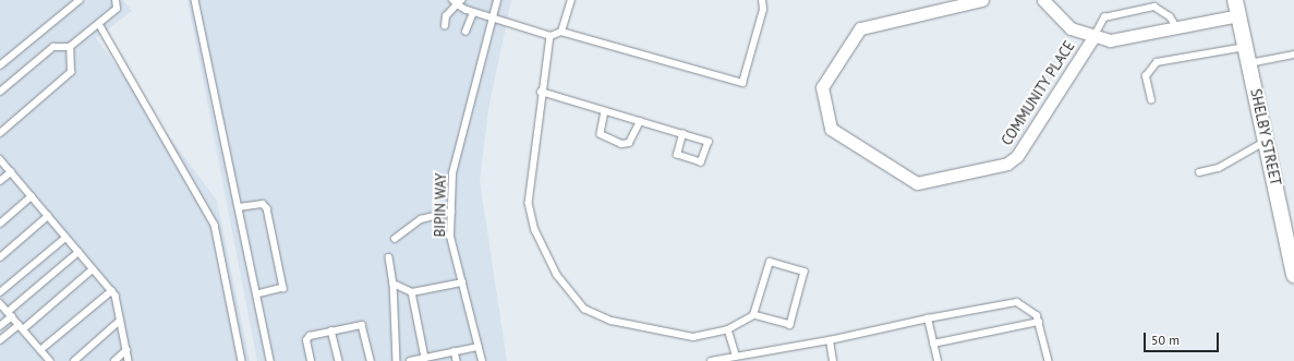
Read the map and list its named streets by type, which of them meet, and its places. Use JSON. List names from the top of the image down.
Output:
{
  "streets": {
    "street": ["COMMUNITY PLACE", "SHELBY STREET"],
    "lane": ["BIPIN WAY"]
  },
  "scale_bar": "50 m"
}
